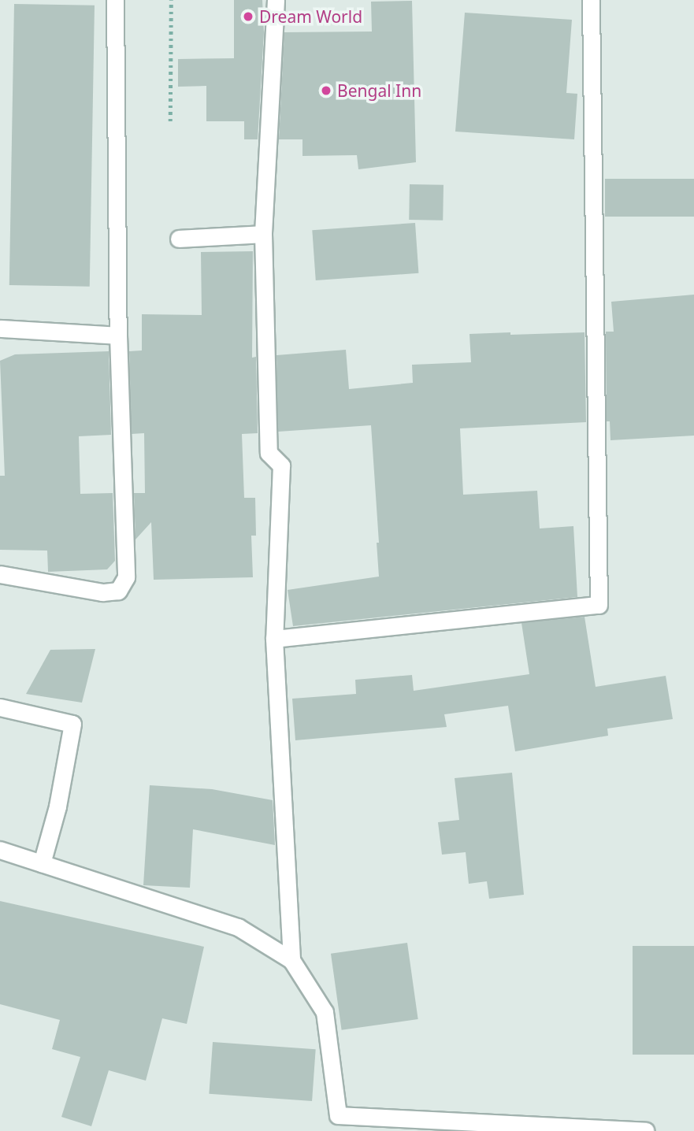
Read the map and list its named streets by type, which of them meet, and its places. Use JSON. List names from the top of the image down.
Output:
{
  "places": ["Dream World", "Bengal Inn"]
}
